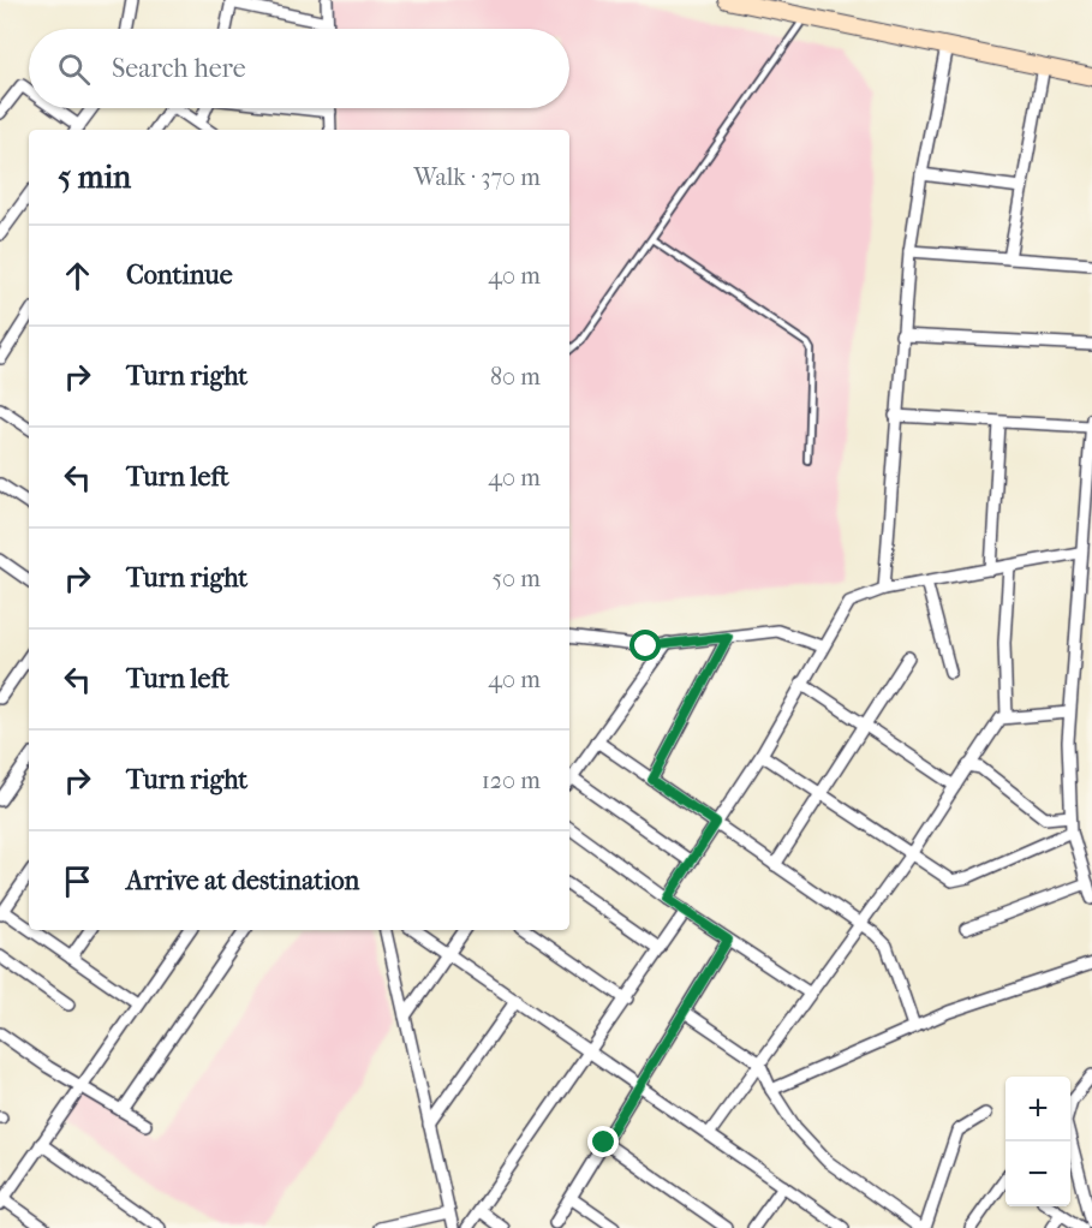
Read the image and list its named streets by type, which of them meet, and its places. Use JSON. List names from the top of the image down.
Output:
{
  "page": {
    "search": "Search here",
    "heading": ["5 min", "Walk · 370 m"],
    "list": [
      ["Continue", "40 m"],
      ["Turn right", "80 m"],
      ["Turn left", "40 m"],
      ["Turn right", "50 m"],
      ["Turn left", "40 m"],
      ["Turn right", "120 m"],
      "Arrive at destination"
    ],
    "map_buttons": ["+", "−"]
  }
}
